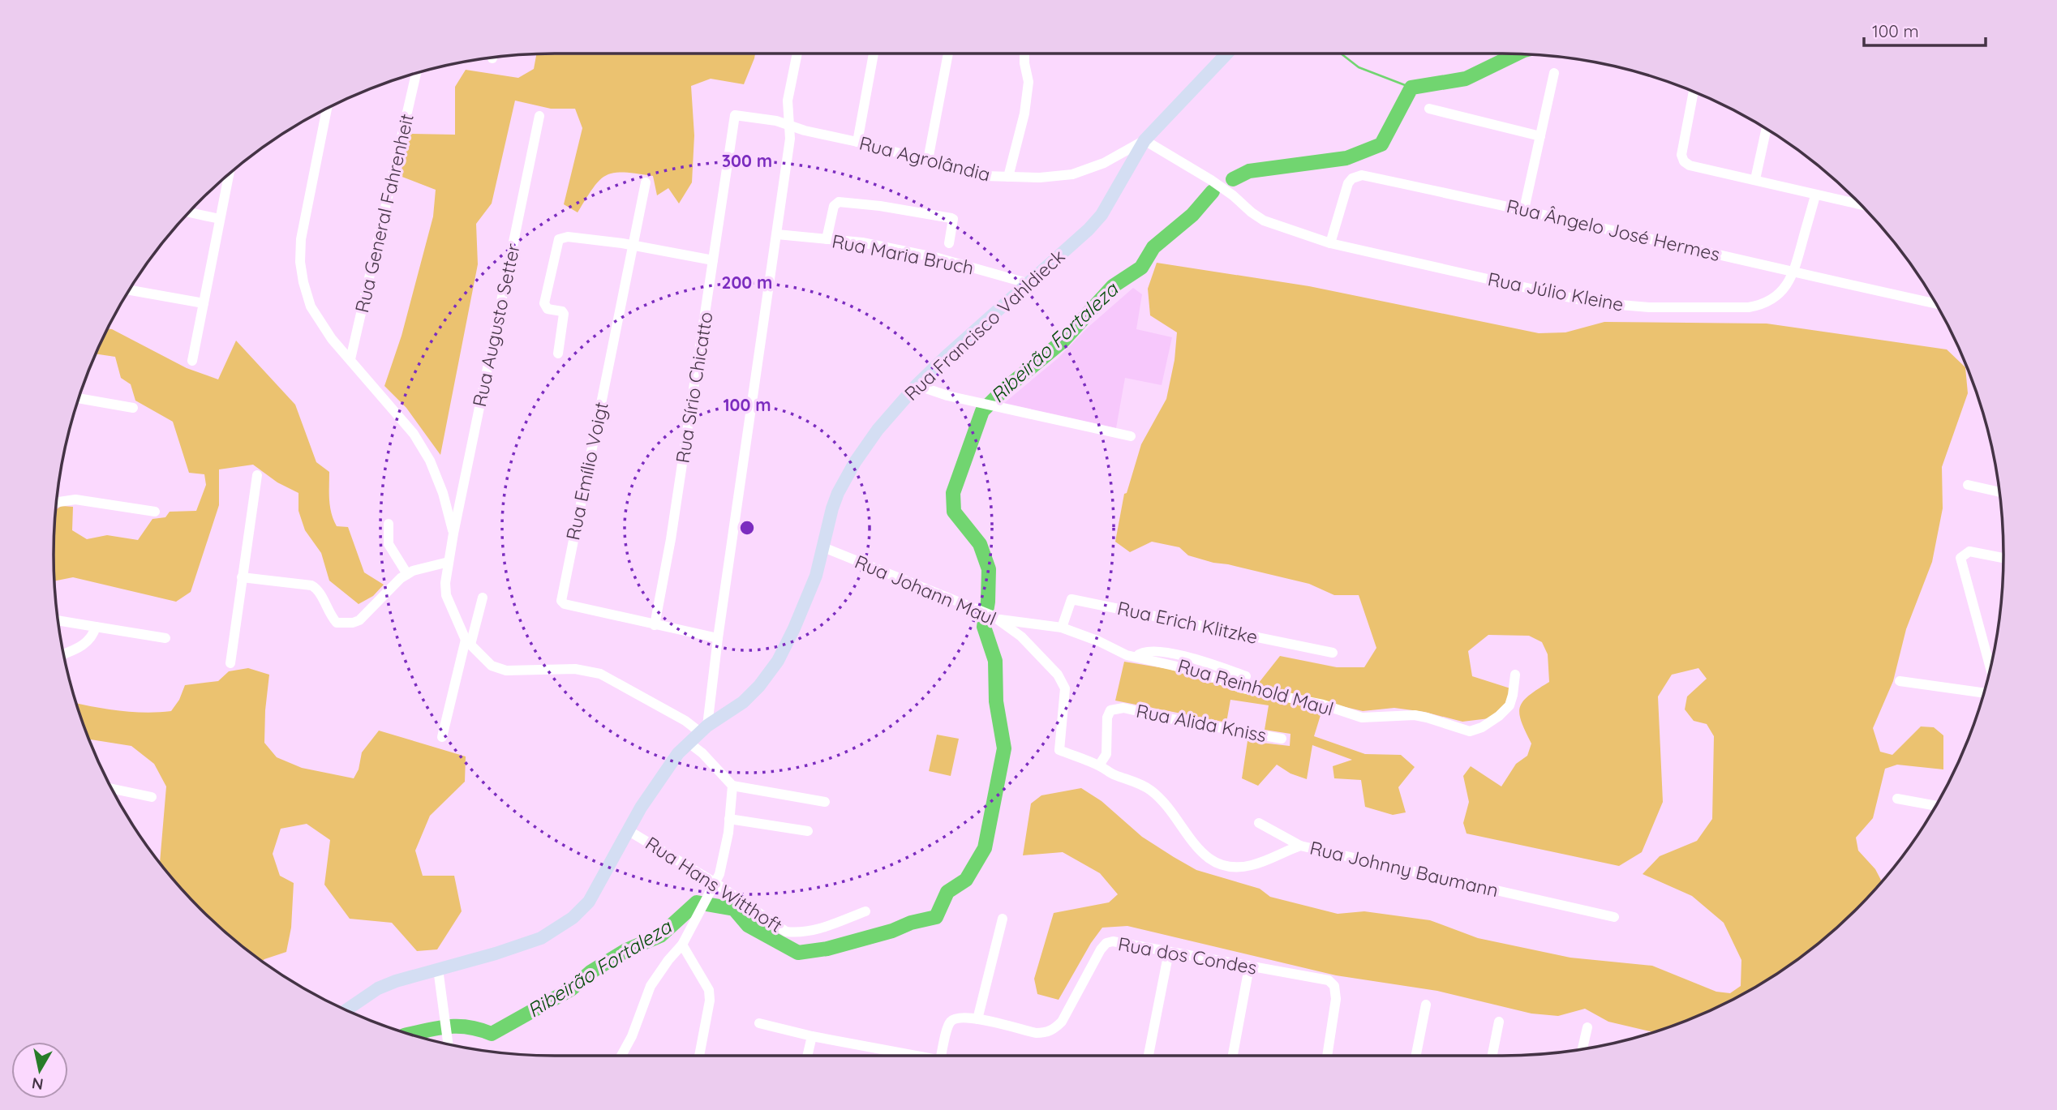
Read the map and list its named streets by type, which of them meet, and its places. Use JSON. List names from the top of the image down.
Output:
{
  "streets": {
    "main road": ["Rua Francisco Vahldieck"],
    "street": [
      "Rua Agrolândia",
      "Rua General Fahrenheit",
      "Rua Ângelo José Hermes",
      "Rua Maria Bruch",
      "Rua Júlio Kleine",
      "Rua Augusto Setter",
      "Rua Sírio Chicatto",
      "Rua Emílio Voigt",
      "Rua Johann Maul",
      "Rua Erich Klitzke",
      "Rua Reinhold Maul",
      "Rua Alida Kniss",
      "Rua Johnny Baumann",
      "Rua Hans Witthoft",
      "Rua dos Condes"
    ]
  },
  "crossings": [
    ["Rua Agrolândia", "Rua Júlio Kleine"],
    ["Rua Agrolândia", "Rua Francisco Vahldieck"],
    ["Rua Agrolândia", "Rua Sírio Chicatto"],
    ["Rua Ângelo José Hermes", "Rua Júlio Kleine"],
    ["Rua Maria Bruch", "Rua Francisco Vahldieck"],
    ["Rua Júlio Kleine", "Rua Francisco Vahldieck"],
    ["Rua Francisco Vahldieck", "Rua Johann Maul"],
    ["Rua Francisco Vahldieck", "Rua Hans Witthoft"],
    ["Rua Sírio Chicatto", "Rua Emílio Voigt"],
    ["Rua Johann Maul", "Rua Reinhold Maul"],
    ["Rua Johann Maul", "Rua Alida Kniss"],
    ["Rua Johann Maul", "Rua Johnny Baumann"],
    ["Rua Erich Klitzke", "Rua Reinhold Maul"],
    ["Rua Alida Kniss", "Rua Johnny Baumann"]
  ],
  "water": ["Ribeirão Fortaleza"],
  "scale_bar": "100 m",
  "north": "bottom",
  "rings": ["300 m", "200 m", "100 m"]
}
